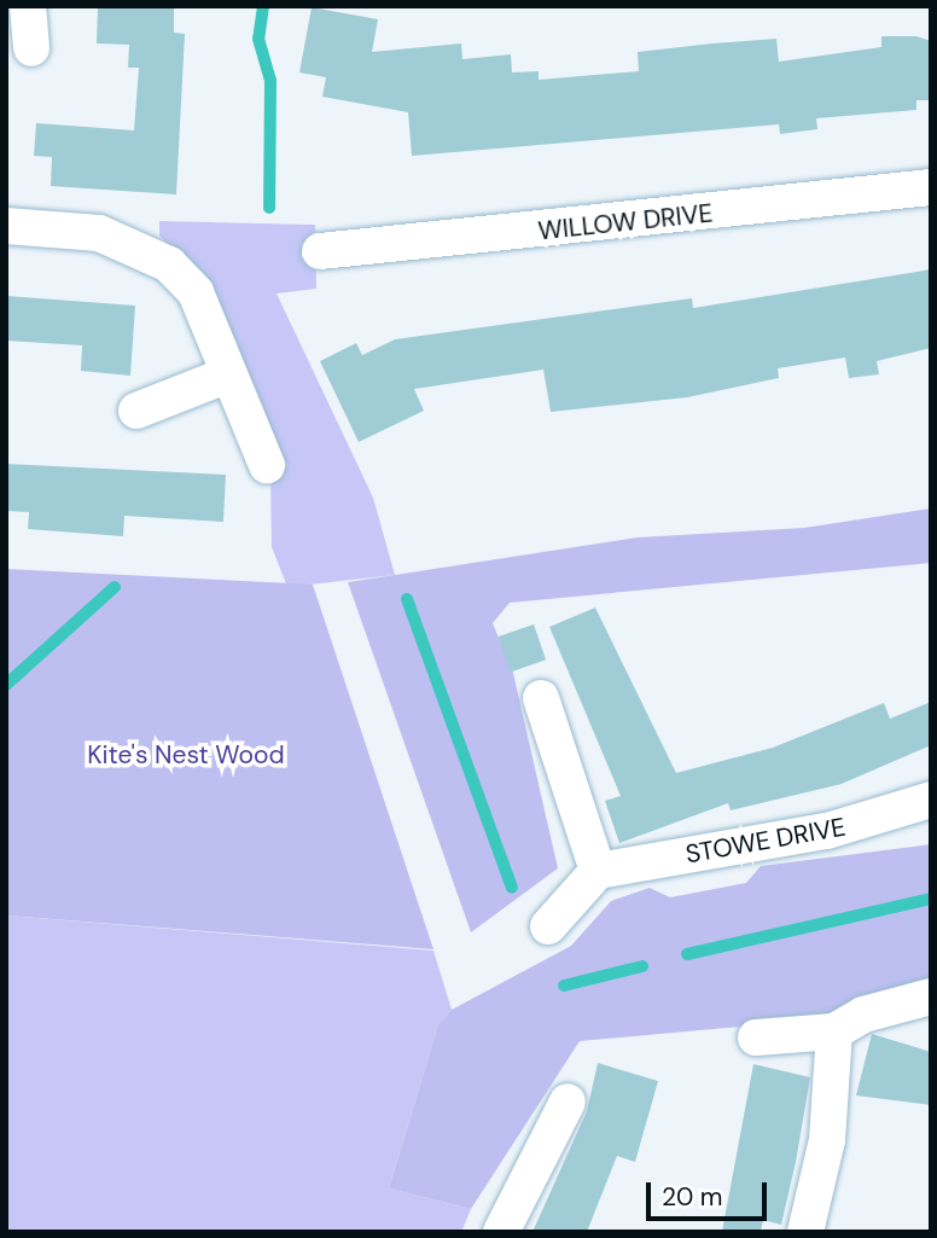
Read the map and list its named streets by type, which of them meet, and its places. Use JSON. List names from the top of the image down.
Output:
{
  "streets": {
    "street": ["WILLOW DRIVE", "STOWE DRIVE"]
  },
  "parks": ["Kite's Nest Wood"],
  "scale_bar": "20 m"
}
